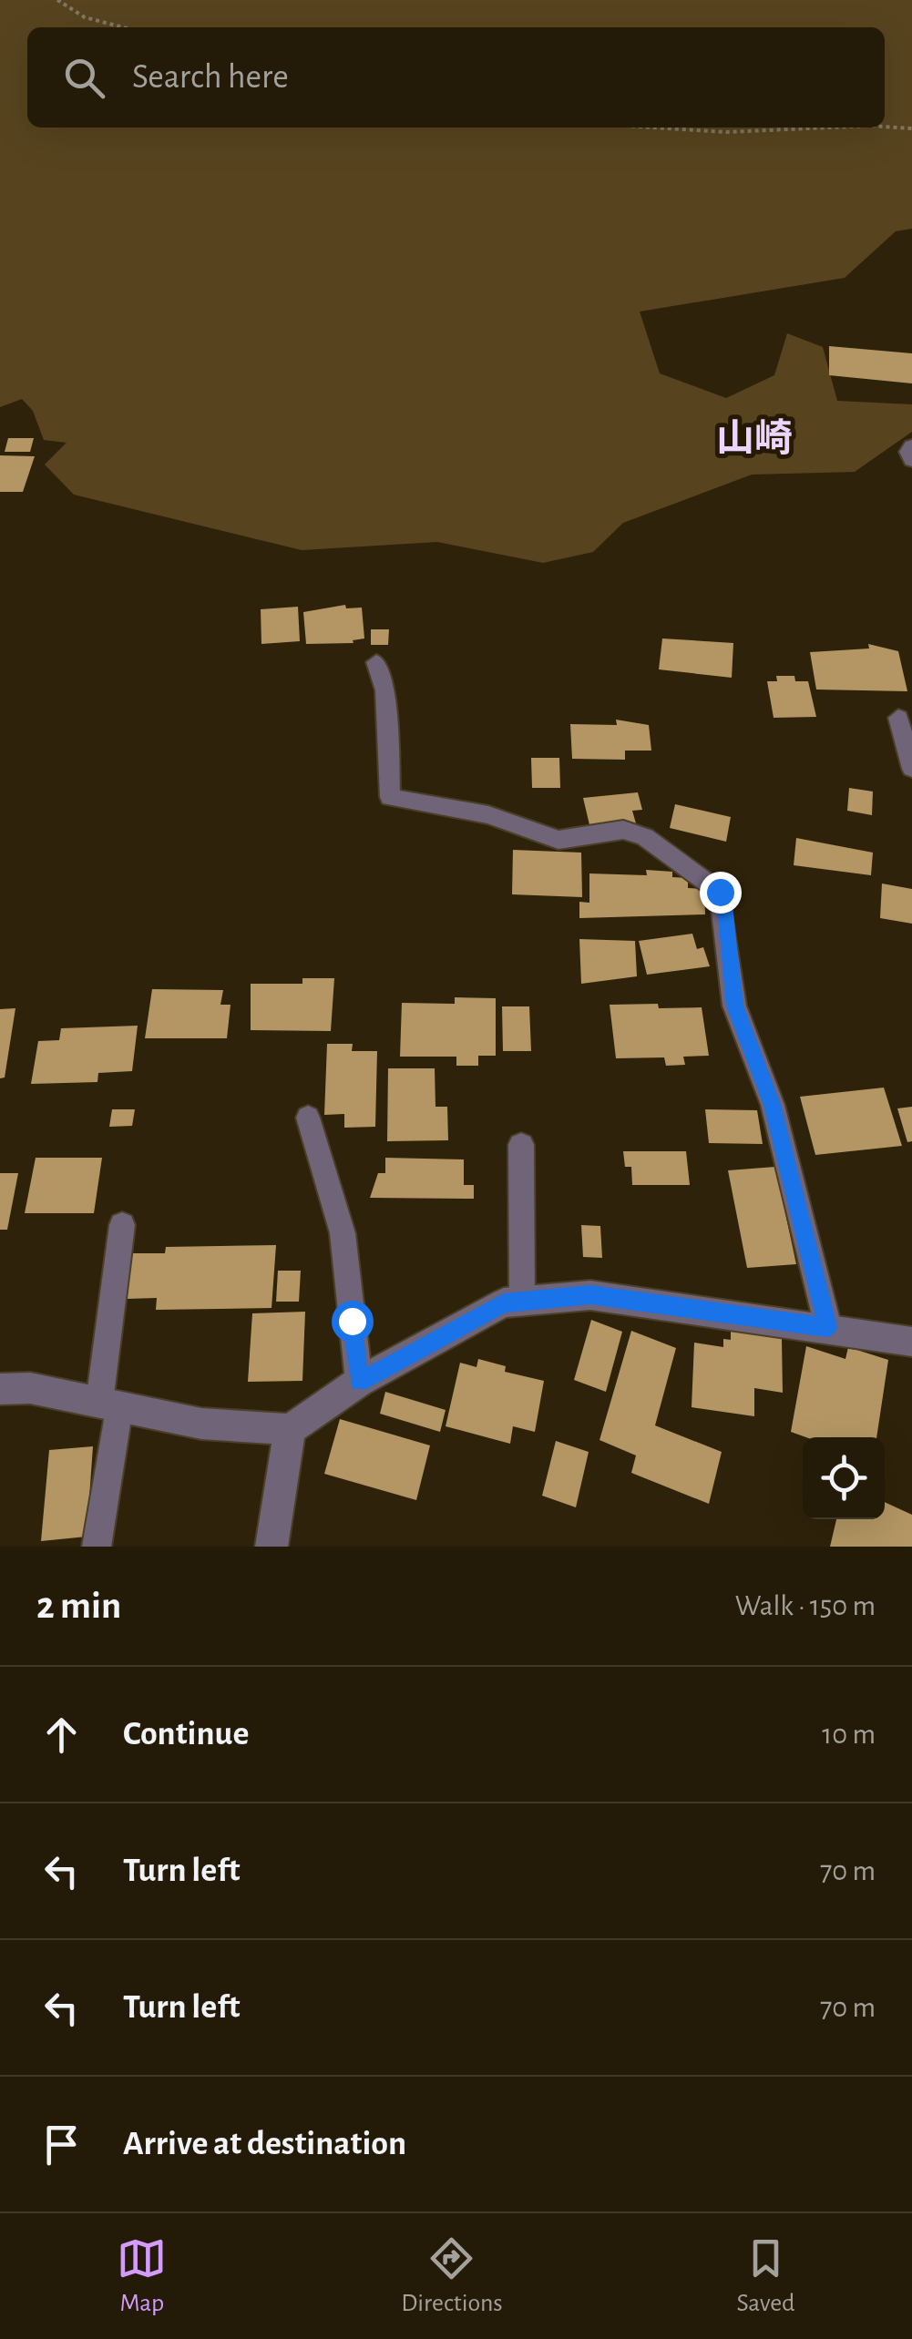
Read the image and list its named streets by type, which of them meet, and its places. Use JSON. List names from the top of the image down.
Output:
{
  "districts": ["山崎"],
  "page": {
    "search": "Search here",
    "heading": ["2 min", "Walk · 150 m"],
    "list": [
      ["Continue", "10 m"],
      ["Turn left", "70 m"],
      ["Turn left", "70 m"],
      "Arrive at destination"
    ],
    "nav": ["Map", "Directions", "Saved"]
  }
}
